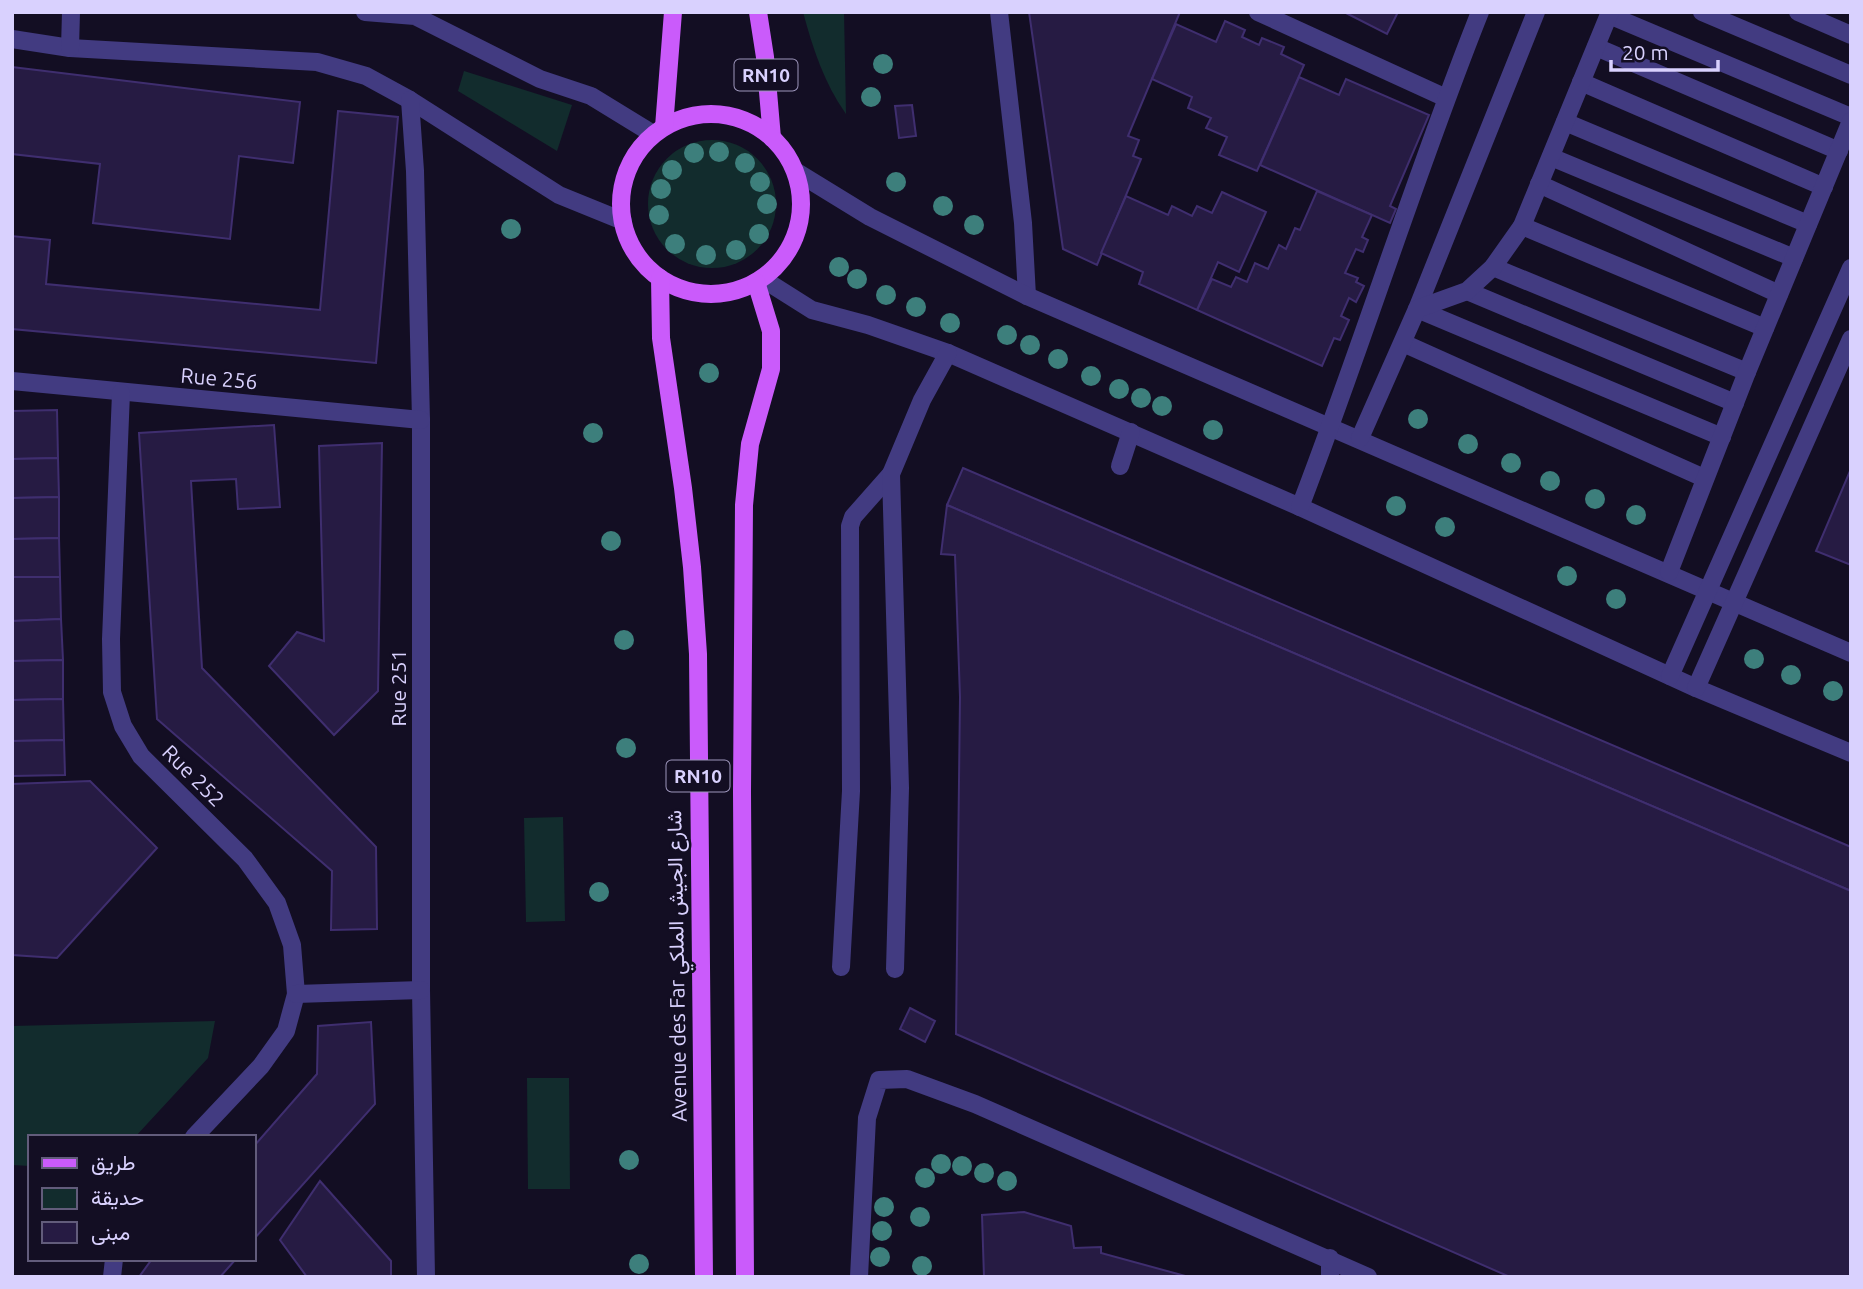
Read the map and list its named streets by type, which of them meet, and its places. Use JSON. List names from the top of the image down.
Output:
{
  "streets": {
    "main road": ["RN10", "Avenue des Far شارع الجيش الملكي"],
    "street": ["Rue 256", "Rue 251", "Rue 252"]
  },
  "crossings": [
    ["RN10", "Avenue des Far شارع الجيش الملكي"],
    ["Rue 256", "Rue 251"],
    ["Rue 256", "Rue 252"]
  ],
  "legend": ["طريق", "حديقة", "مبنى"],
  "scale_bar": "20 m"
}
